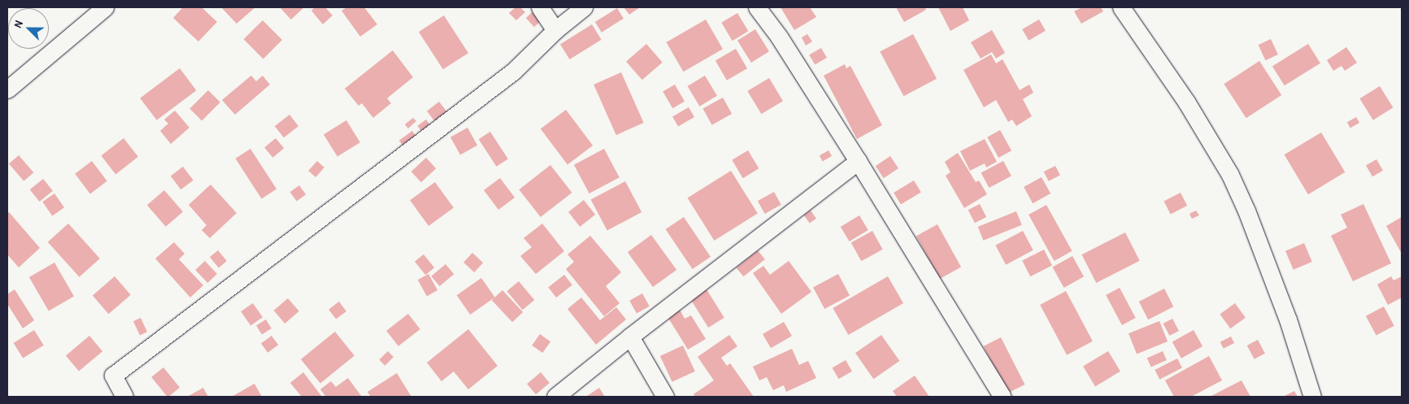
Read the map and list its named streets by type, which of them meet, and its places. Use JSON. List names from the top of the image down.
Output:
{
  "north": "top left"
}
